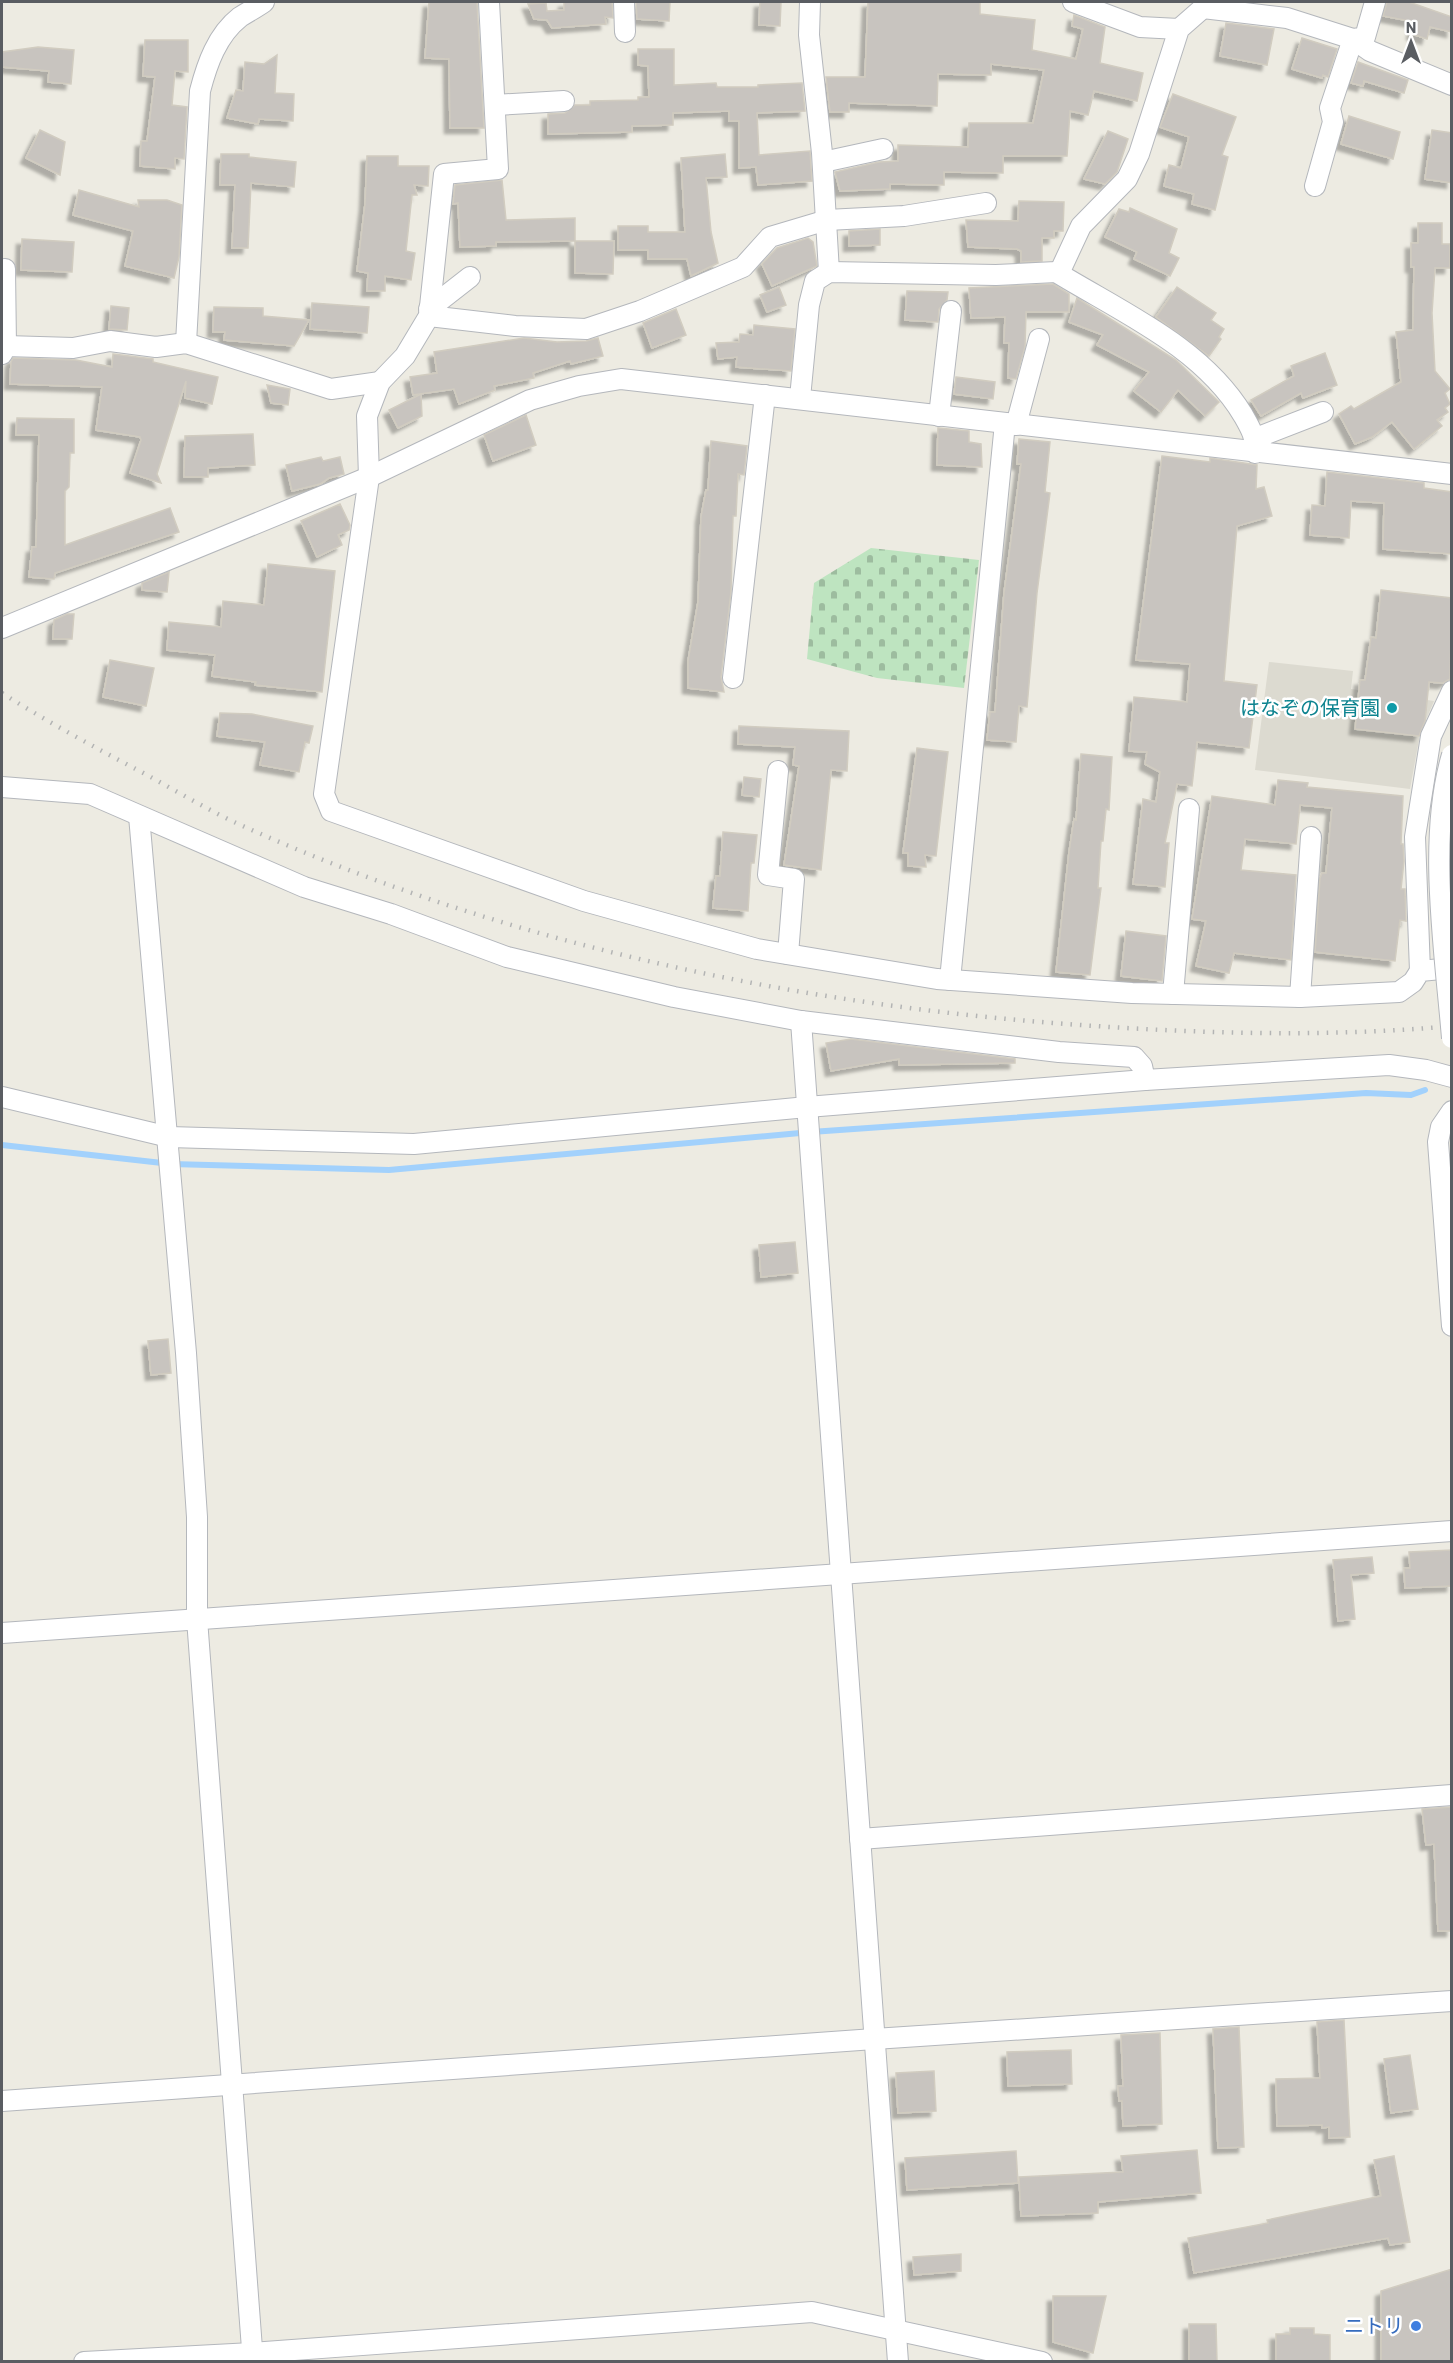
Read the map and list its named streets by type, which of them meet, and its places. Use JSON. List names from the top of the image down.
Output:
{
  "places": ["はなぞの保育園", "ニトリ"],
  "north": "top"
}
